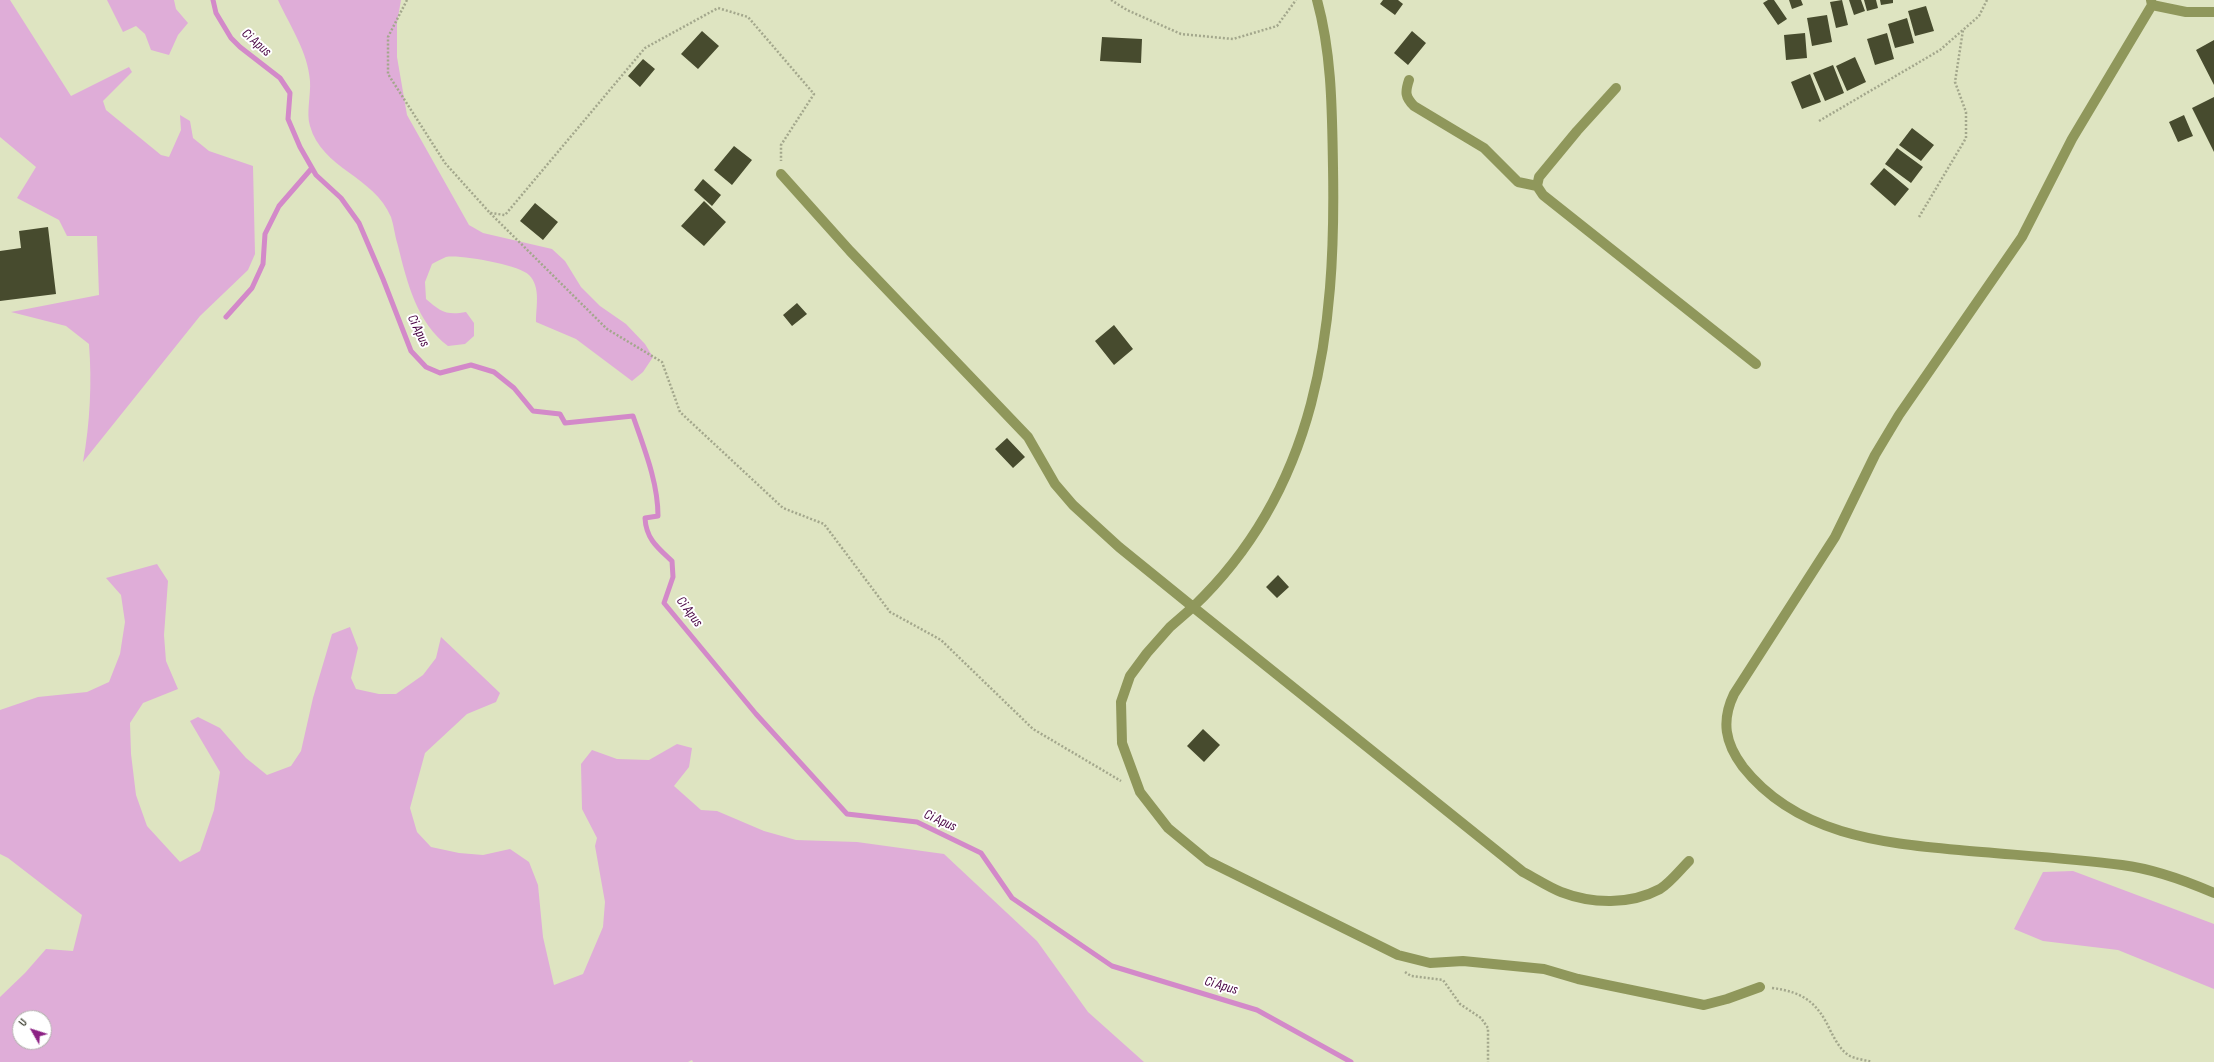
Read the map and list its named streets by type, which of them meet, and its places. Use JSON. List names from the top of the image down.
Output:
{
  "water": ["Ci Apus"],
  "north": "top left"
}
